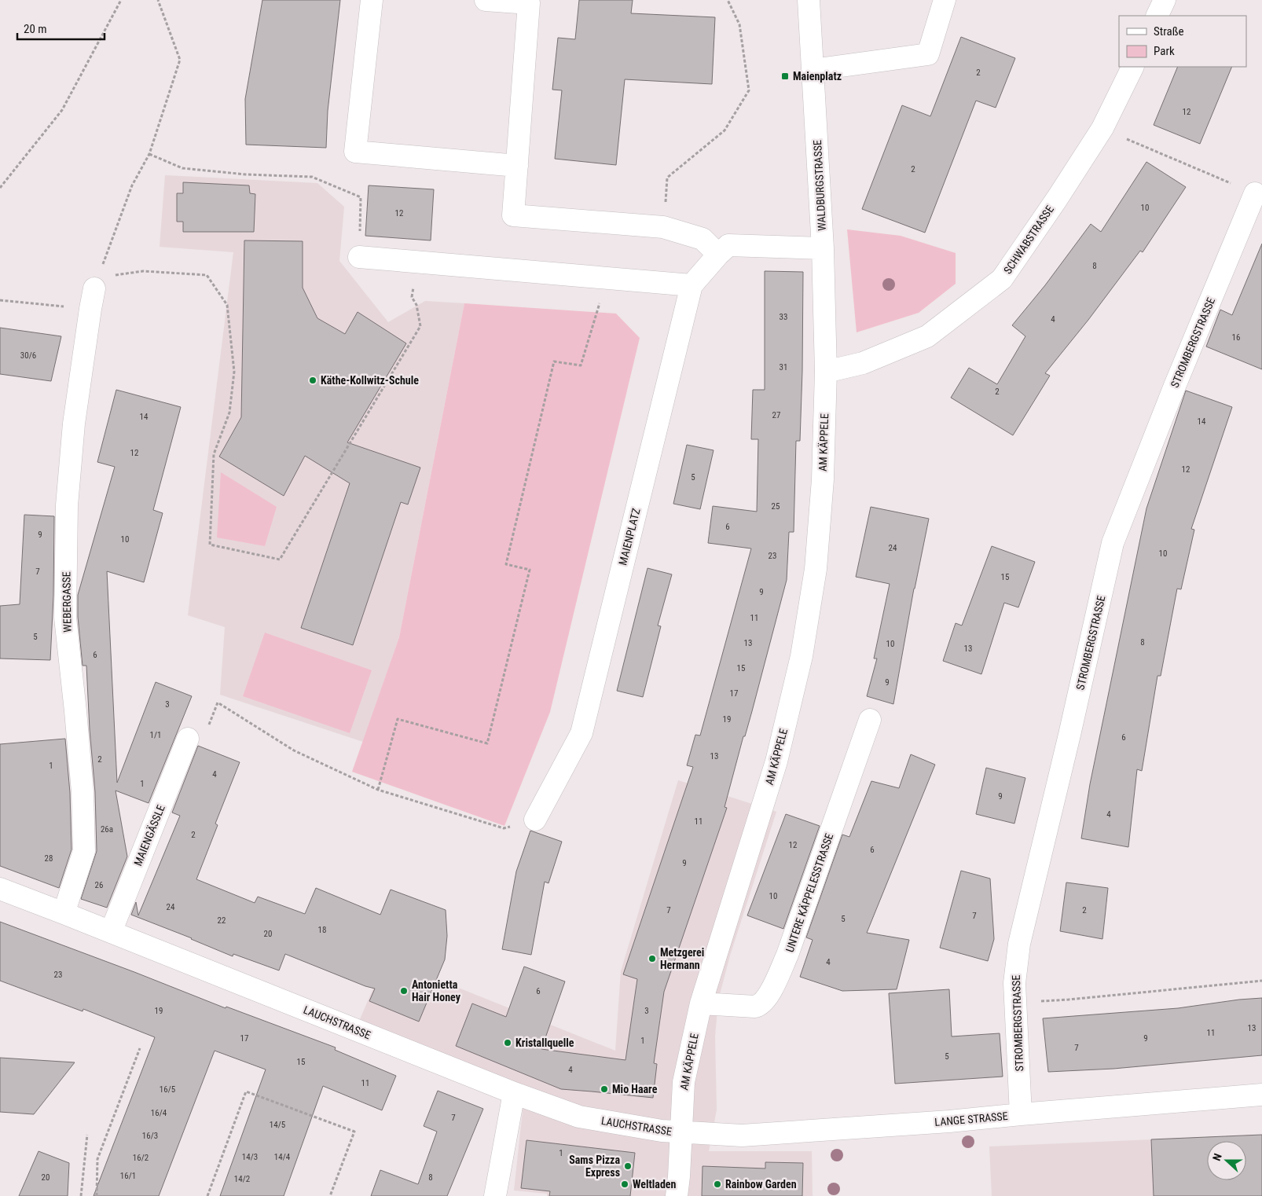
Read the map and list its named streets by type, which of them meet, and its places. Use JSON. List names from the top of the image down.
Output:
{
  "streets": {
    "street": [
      "WALDBURGSTRASSE",
      "SCHWABSTRASSE",
      "STROMBERGSTRASSE",
      "AM KÄPPELE",
      "MAIENPLATZ",
      "WEBERGASSE",
      "MAIENGÄSSLE",
      "UNTERE KÄPPELESSTRASSE",
      "LAUCHSTRASSE",
      "LANGE STRASSE"
    ]
  },
  "crossings": [
    ["WALDBURGSTRASSE", "SCHWABSTRASSE"],
    ["WALDBURGSTRASSE", "AM KÄPPELE"],
    ["WALDBURGSTRASSE", "MAIENPLATZ"],
    ["SCHWABSTRASSE", "AM KÄPPELE"],
    ["STROMBERGSTRASSE", "LANGE STRASSE"],
    ["AM KÄPPELE", "UNTERE KÄPPELESSTRASSE"],
    ["AM KÄPPELE", "LAUCHSTRASSE"],
    ["AM KÄPPELE", "LANGE STRASSE"],
    ["WEBERGASSE", "LAUCHSTRASSE"],
    ["MAIENGÄSSLE", "LAUCHSTRASSE"],
    ["LAUCHSTRASSE", "LANGE STRASSE"]
  ],
  "places": {
    "transit": ["Maienplatz"],
    "other": [
      "Käthe-Kollwitz-Schule",
      "Metzgerei Hermann",
      "Antonietta Hair Honey",
      "Kristallquelle",
      "Mio Haare",
      "Sams Pizza Express",
      "Weltladen",
      "Rainbow Garden"
    ]
  },
  "house_numbers": [
    "2",
    "12",
    "2",
    "10",
    "12",
    "8",
    "33",
    "4",
    "16",
    "30/6",
    "31",
    "2",
    "27",
    "14",
    "14",
    "12",
    "12",
    "5",
    "25",
    "6",
    "9",
    "10",
    "24",
    "10",
    "23",
    "7",
    "15",
    "9",
    "11",
    "5",
    "8",
    "13",
    "10",
    "13",
    "6",
    "15",
    "9",
    "17",
    "3",
    "19",
    "1/1",
    "6",
    "13",
    "2",
    "1",
    "4",
    "1",
    "9",
    "4",
    "11",
    "26a",
    "2",
    "12",
    "6",
    "28",
    "9",
    "26",
    "10",
    "24",
    "7",
    "2",
    "7",
    "5",
    "22",
    "18",
    "20",
    "4",
    "23",
    "6",
    "19",
    "3",
    "13",
    "11",
    "17",
    "9",
    "1",
    "7",
    "5",
    "15",
    "4",
    "11",
    "16/5",
    "16/4",
    "7",
    "14/5",
    "16/3",
    "1",
    "14/3",
    "14/4",
    "16/2",
    "16/1",
    "20",
    "8",
    "14/2"
  ],
  "legend": ["Straße", "Park"],
  "scale_bar": "20 m",
  "north": "left"
}
